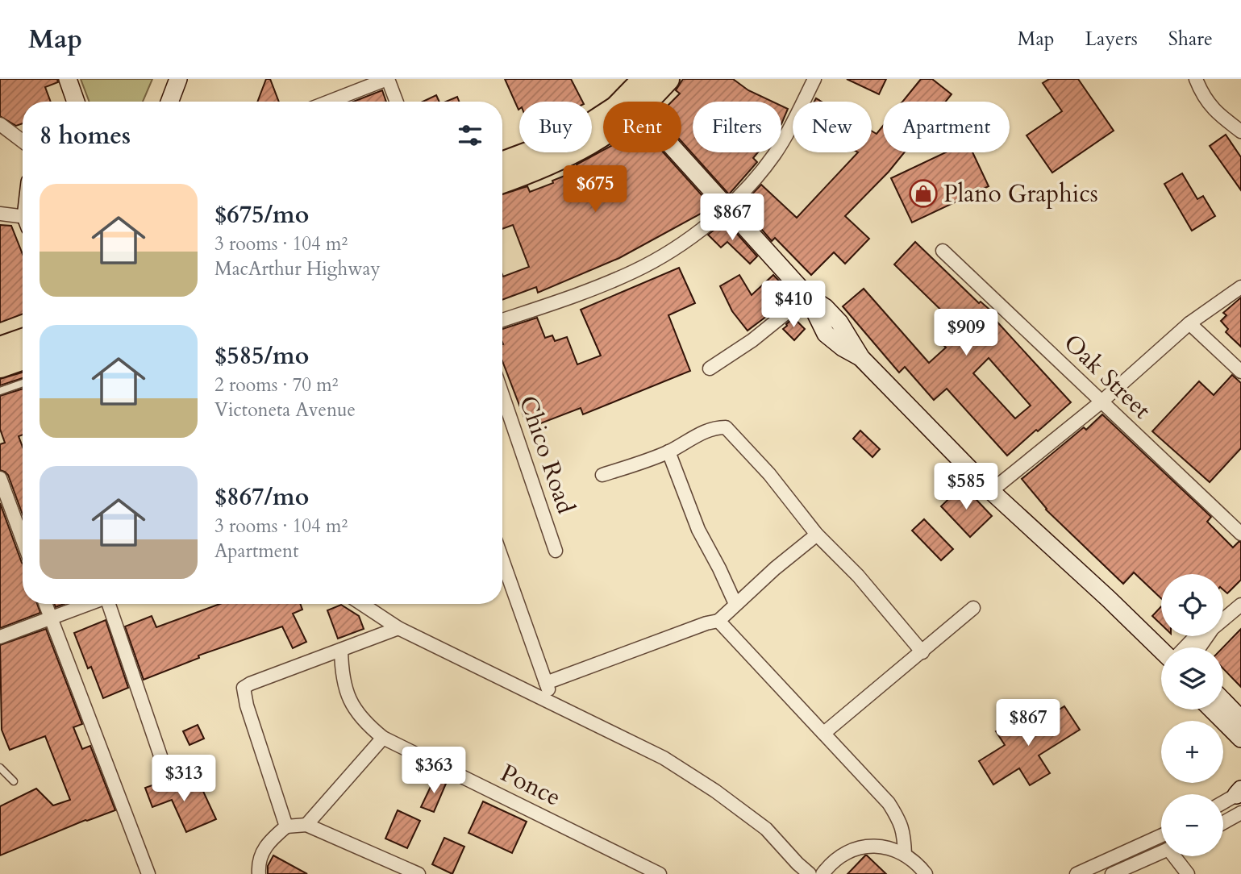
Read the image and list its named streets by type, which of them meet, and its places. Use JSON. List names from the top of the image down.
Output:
{
  "streets": {
    "street": ["Oak Street", "Chico Road", "Ponce"]
  },
  "places": {
    "shop": ["Plano Graphics"]
  },
  "page": {
    "header": "Map",
    "nav": ["Map", "Layers", "Share"],
    "chip": [
      "Buy",
      "Rent",
      "Filters",
      "New",
      "Apartment"
    ],
    "heading": "8 homes",
    "price": [
      "$675",
      "$867",
      "$410",
      "$909",
      "$585",
      "$867",
      "$363",
      "$313"
    ],
    "list": [
      {
        "name": "$675/mo",
        "note": "3 rooms · 104 m² · MacArthur Highway"
      },
      {
        "name": "$585/mo",
        "note": "2 rooms · 70 m² · Victoneta Avenue"
      },
      {
        "name": "$867/mo",
        "note": "3 rooms · 104 m² · Apartment"
      }
    ],
    "map_buttons": ["+", "−"]
  }
}
